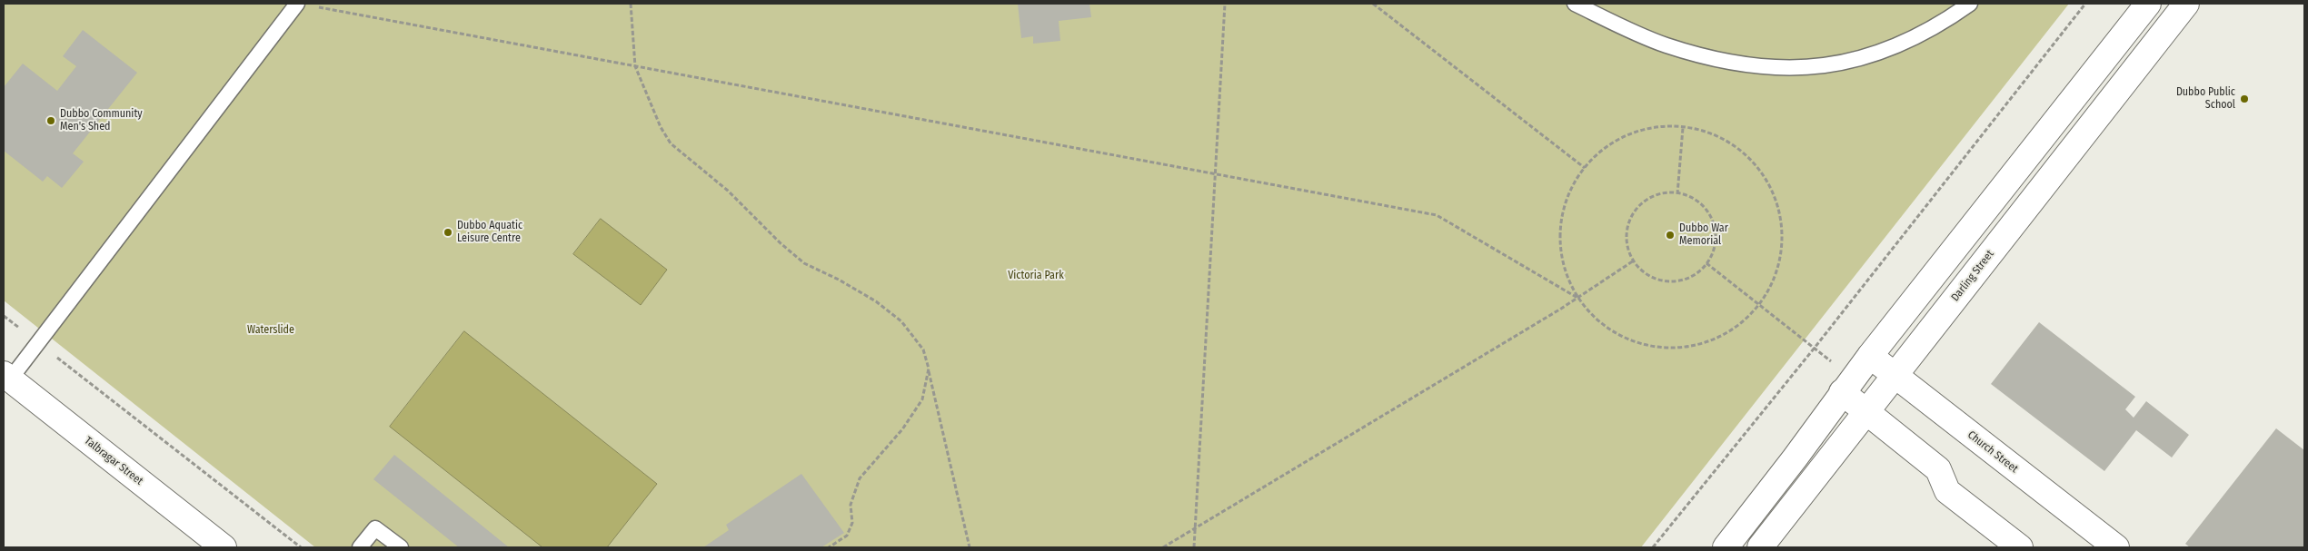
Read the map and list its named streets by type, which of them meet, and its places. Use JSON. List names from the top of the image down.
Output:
{
  "streets": {
    "street": ["Darling Street", "Church Street", "Talbragar Street"]
  },
  "crossings": [
    ["Darling Street", "Church Street"]
  ],
  "parks": ["Victoria Park", "Waterslide"],
  "places": [
    "Dubbo Public School",
    "Dubbo Community Men's Shed",
    "Dubbo Aquatic Leisure Centre",
    "Dubbo War Memorial"
  ]
}
